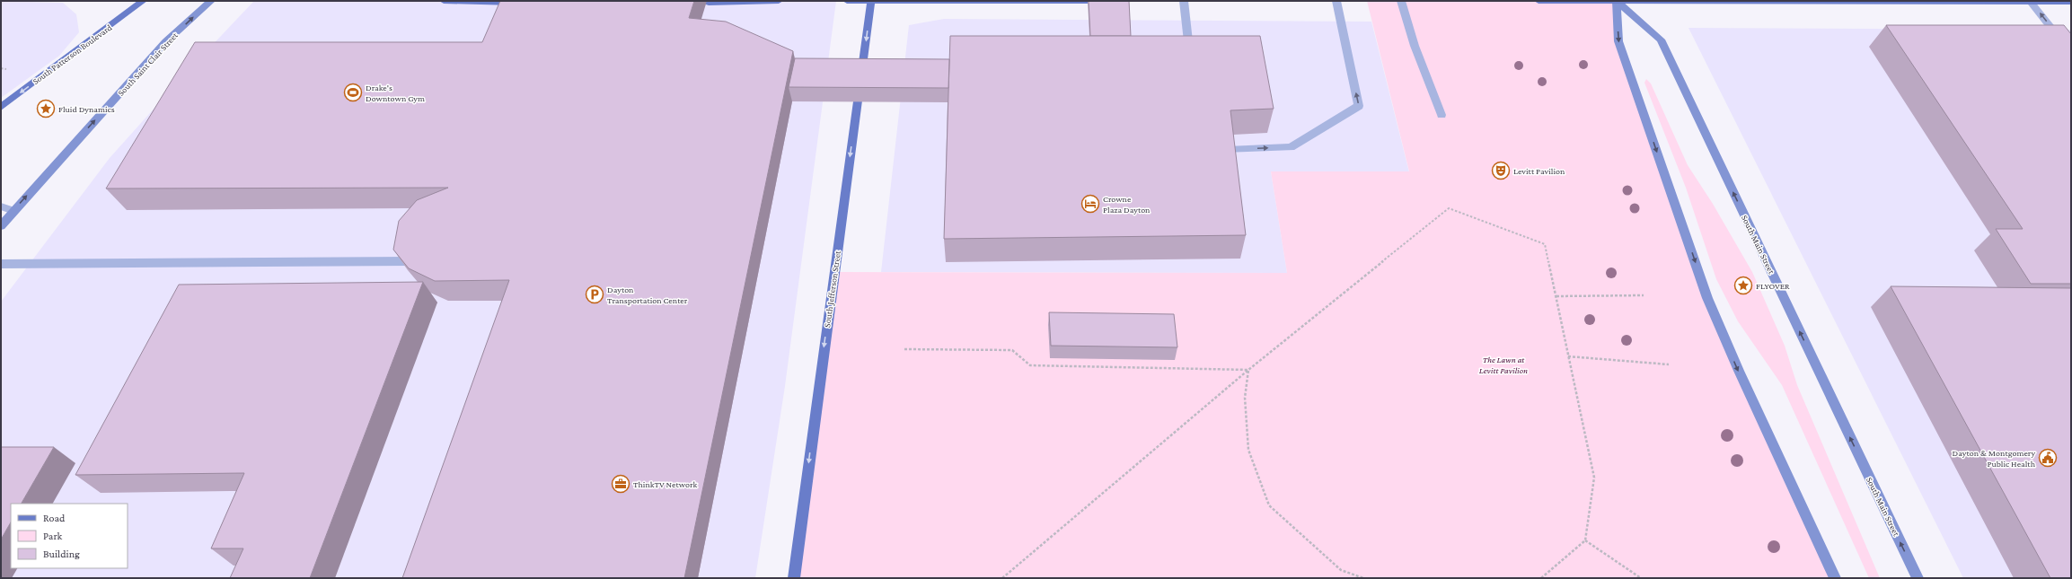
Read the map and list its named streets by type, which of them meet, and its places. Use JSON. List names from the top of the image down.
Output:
{
  "streets": {
    "main road": ["South Patterson Boulevard", "South Jefferson Street"],
    "street": ["South Saint Clair Street", "South Main Street"]
  },
  "one_way": ["South Patterson Boulevard", "South Saint Clair Street", "South Jefferson Street"],
  "parks": ["The Lawn at Levitt Pavilion"],
  "places": {
    "sports": ["Drake's Downtown Gym"],
    "place": ["Fluid Dynamics", "FLYOVER"],
    "theatre": ["Levitt Pavilion"],
    "hotel": ["Crowne Plaza Dayton"],
    "parking": ["Dayton Transportation Center"],
    "public building": ["Dayton & Montgomery Public Health"],
    "office": ["ThinkTV Network"]
  },
  "legend": ["Road", "Park", "Building"]
}
